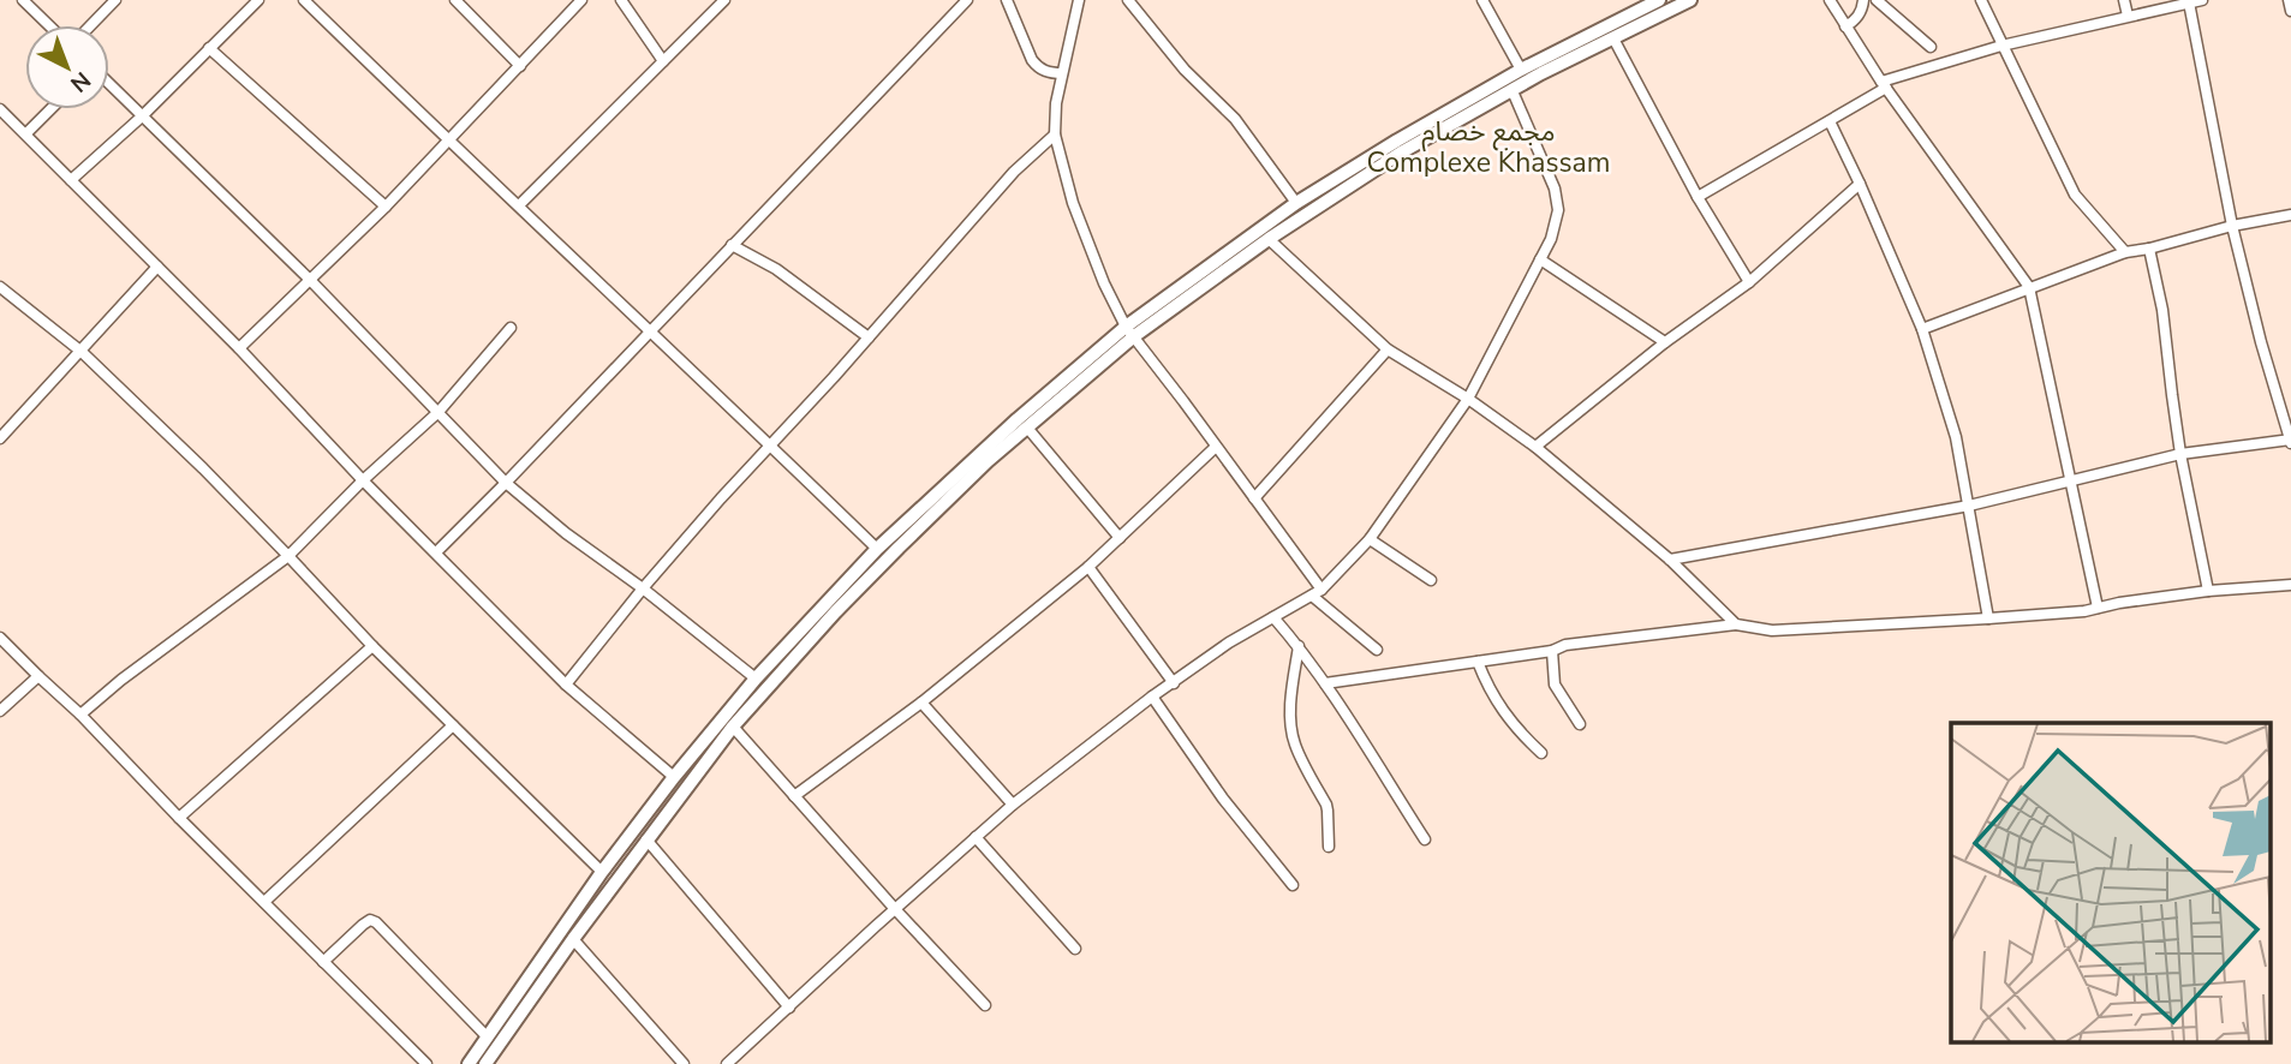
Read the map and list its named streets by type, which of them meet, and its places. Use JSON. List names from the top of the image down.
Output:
{
  "districts": ["مجمع خصام Complexe Khassam"],
  "north": "bottom right"
}
